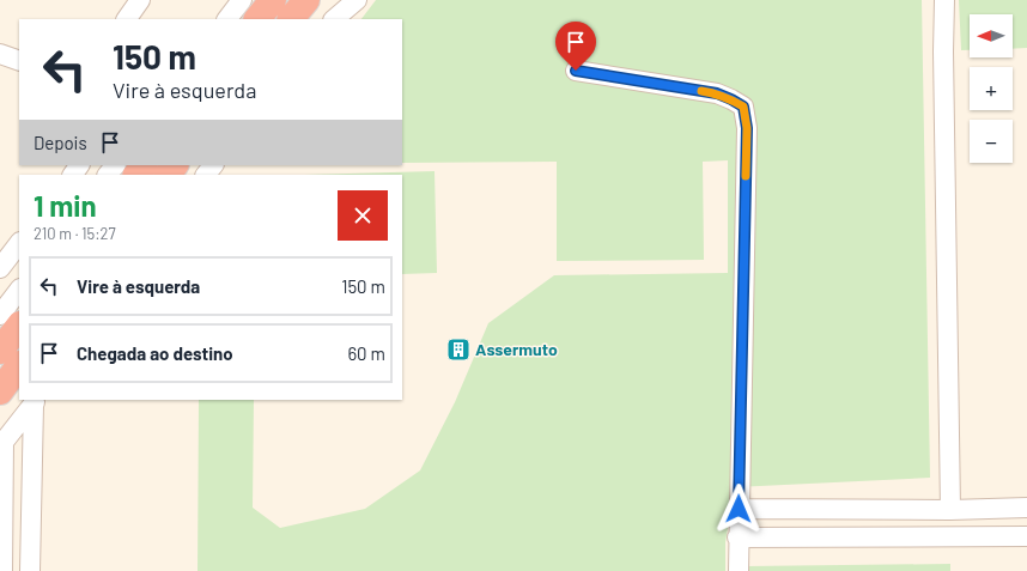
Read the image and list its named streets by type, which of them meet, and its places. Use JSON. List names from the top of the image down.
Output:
{
  "places": {
    "building": ["Assermuto"]
  },
  "north": "left",
  "page": {
    "map_buttons": ["+", "−"],
    "turn": ["150 m", "Vire à esquerda"],
    "then": "Depois",
    "heading": ["1 min", "210 m · 15:27"],
    "list": [
      {
        "name": "Vire à esquerda",
        "value": "150 m"
      },
      {
        "name": "Chegada ao destino",
        "value": "60 m"
      }
    ]
  }
}
